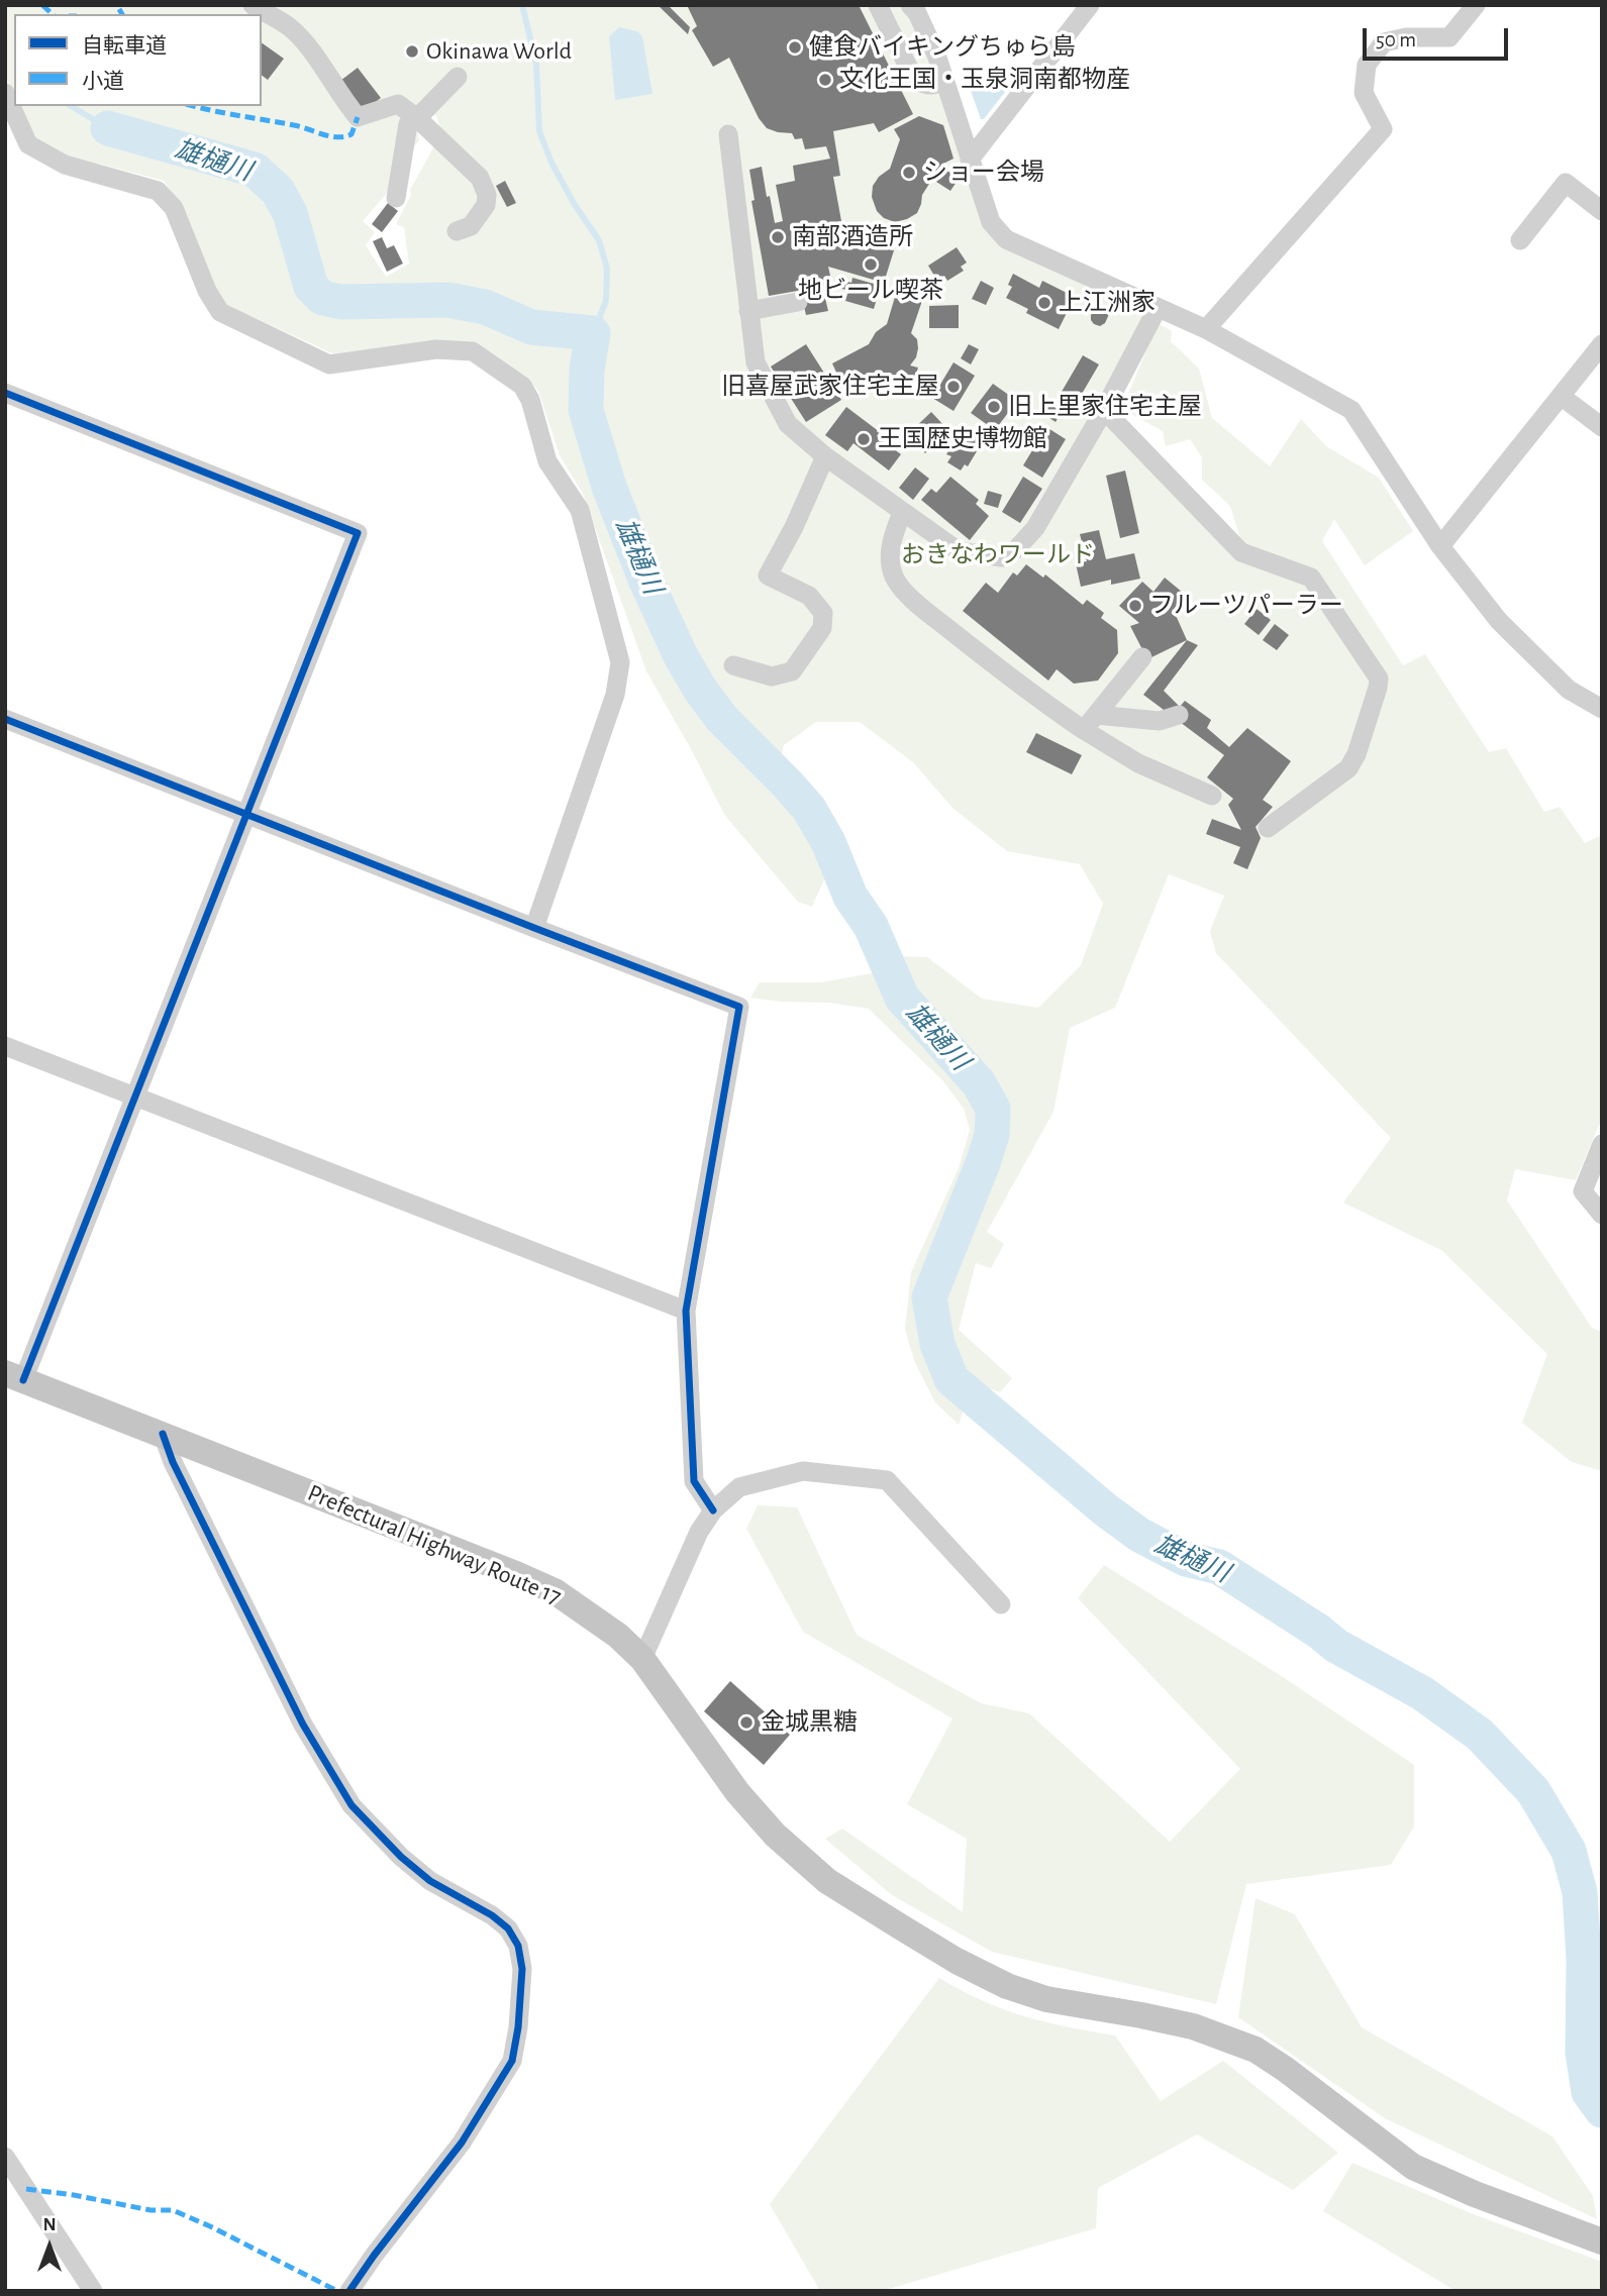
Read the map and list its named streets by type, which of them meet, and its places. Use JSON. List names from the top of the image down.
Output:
{
  "streets": {
    "main road": ["Prefectural Highway Route 17"]
  },
  "water": ["雄樋川"],
  "parks": ["おきなわワールド"],
  "places": [
    "健食バイキングちゅら島",
    "Okinawa World",
    "文化王国・玉泉洞南都物産",
    "ショー会場",
    "南部酒造所",
    "地ビール喫茶",
    "上江洲家",
    "旧喜屋武家住宅主屋",
    "旧上里家住宅主屋",
    "王国歴史博物館",
    "フルーツパーラー",
    "金城黒糖"
  ],
  "legend": ["自転車道", "小道"],
  "scale_bar": "50 m",
  "north": "top"
}
